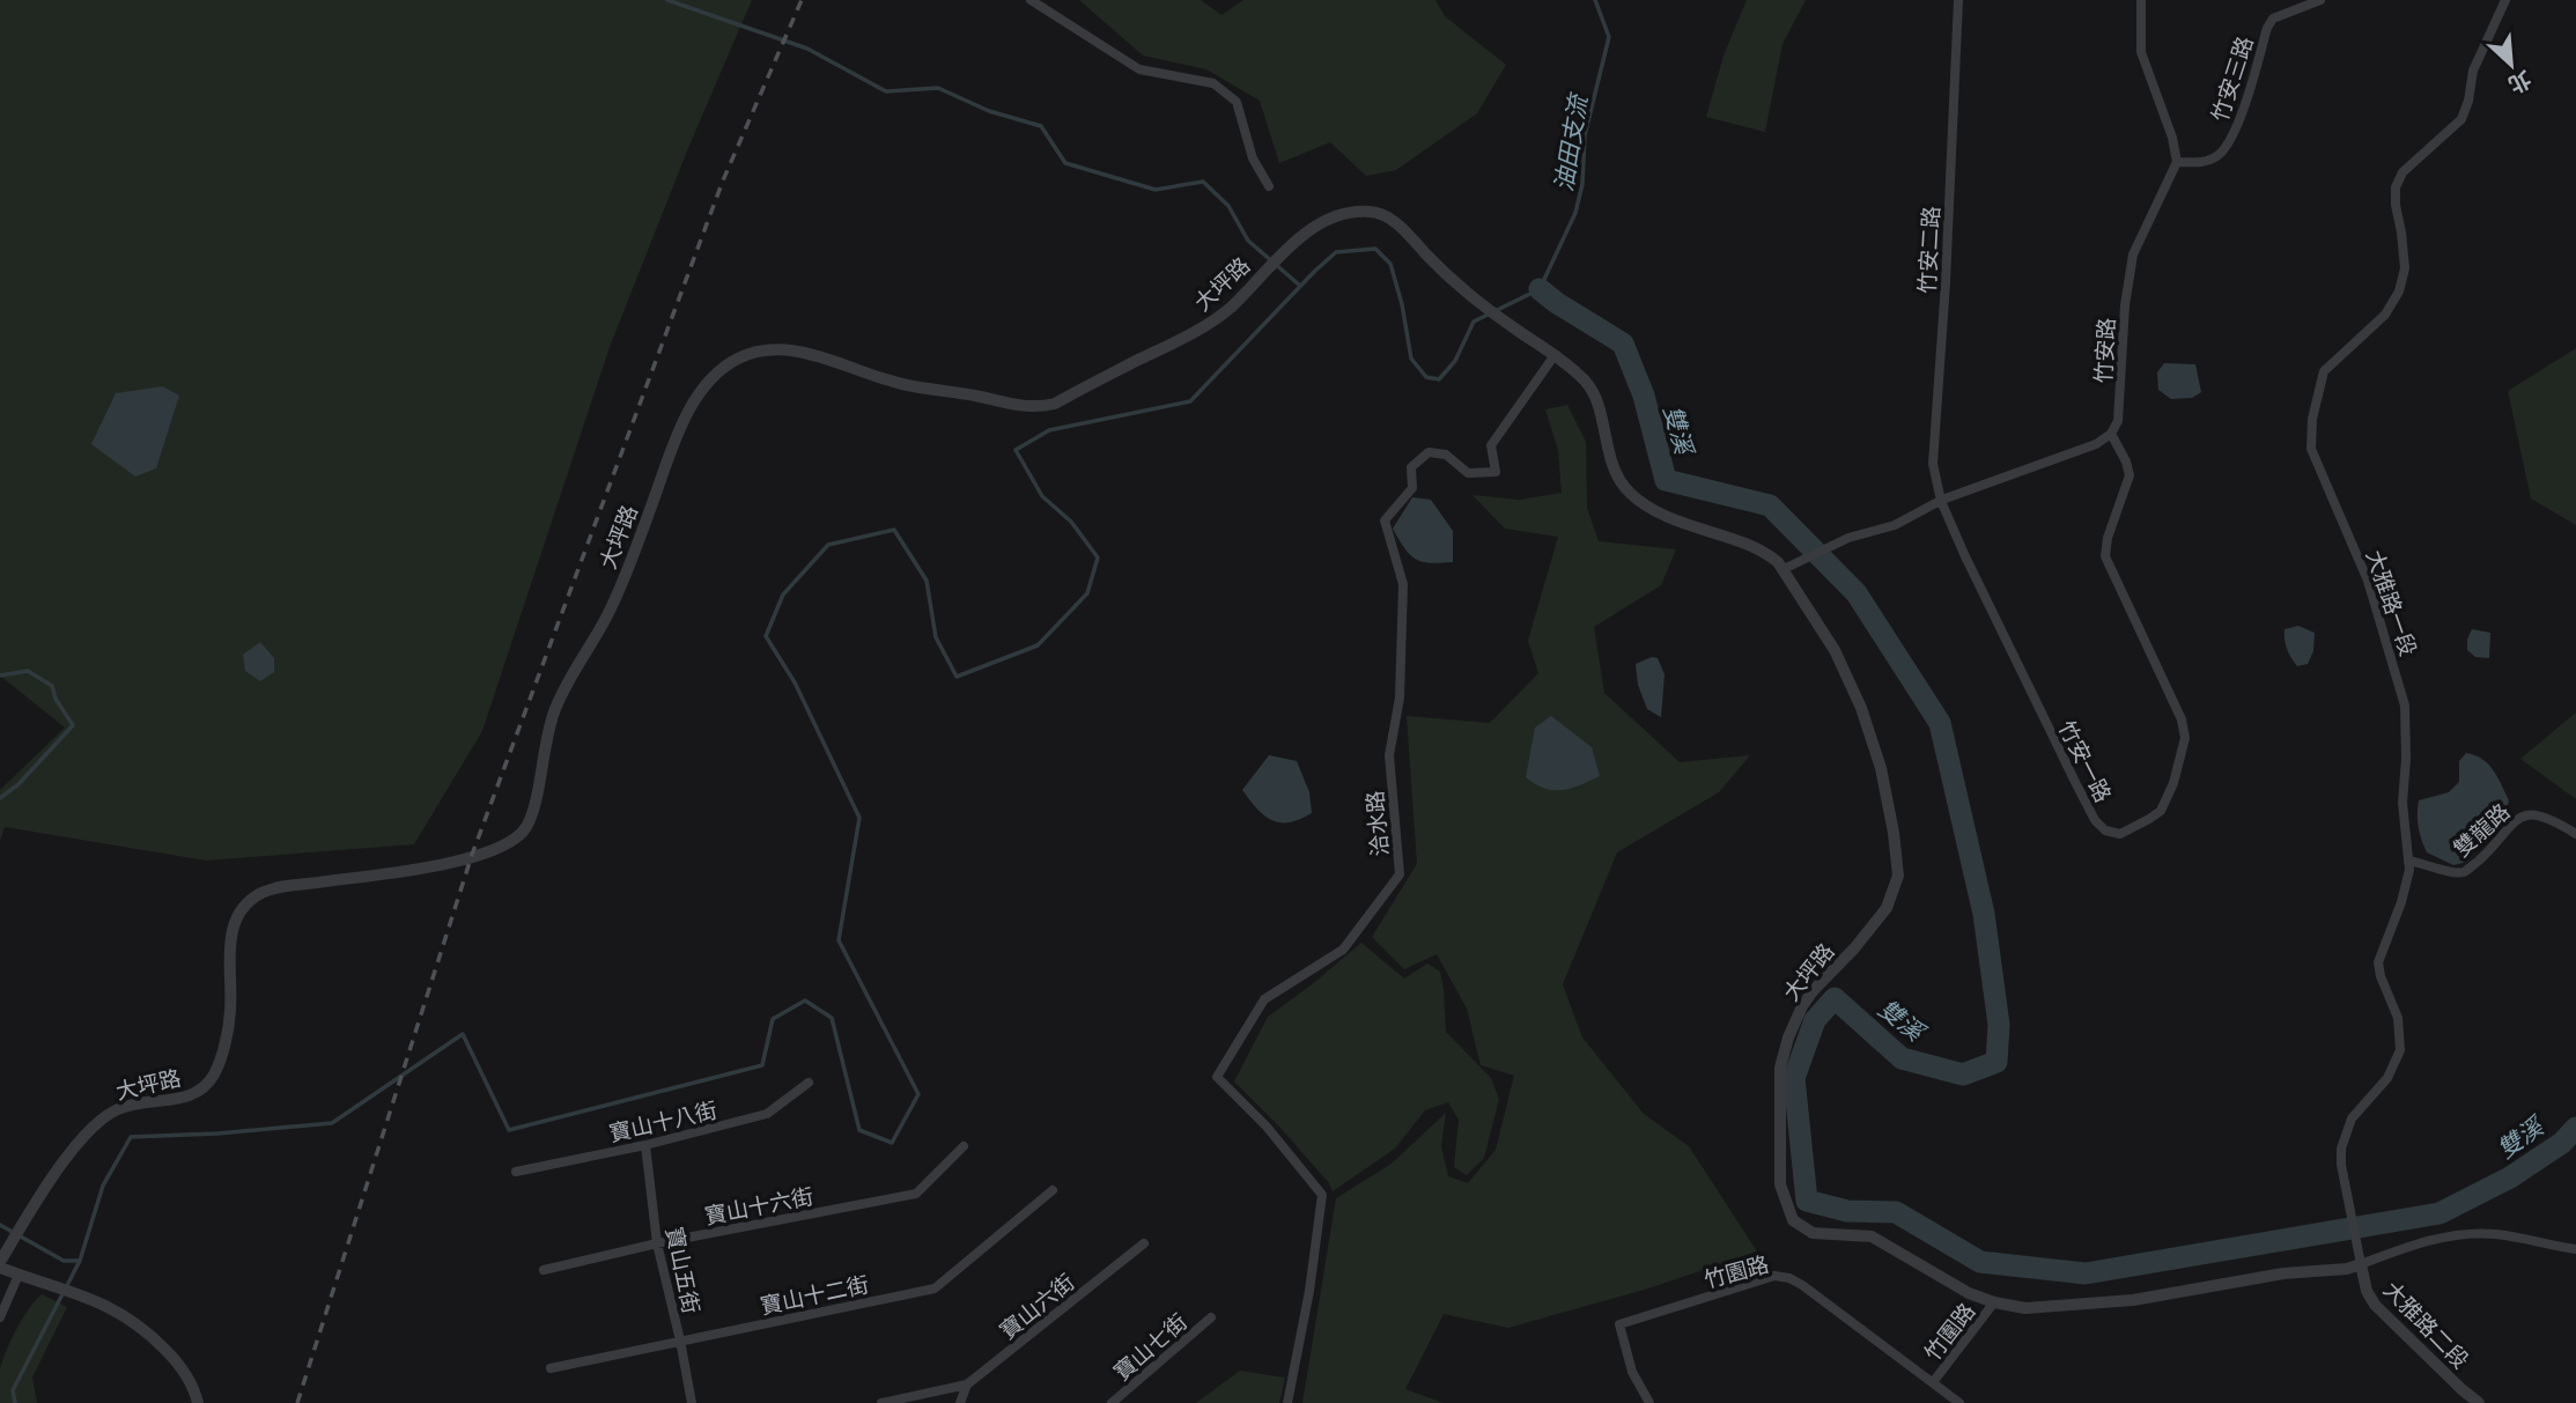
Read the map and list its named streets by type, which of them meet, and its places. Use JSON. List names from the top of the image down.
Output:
{
  "streets": {
    "street": [
      "竹安三路",
      "竹安二路",
      "大坪路",
      "竹安路",
      "大雅路一段",
      "竹安一路",
      "洽水路",
      "雙龍路",
      "寶山十八街",
      "寶山十六街",
      "寶山五街",
      "竹園路",
      "寶山十二街",
      "寶山六街",
      "大雅路二段",
      "竹圍路",
      "寶山七街"
    ]
  },
  "crossings": [
    ["竹安三路", "竹安路"],
    ["竹安二路", "竹安一路"],
    ["大坪路", "大雅路一段"],
    ["大坪路", "洽水路"],
    ["大坪路", "大雅路二段"],
    ["大坪路", "竹圍路"],
    ["竹安路", "竹安一路"],
    ["大雅路一段", "雙龍路"],
    ["大雅路一段", "大雅路二段"],
    ["寶山十八街", "寶山五街"],
    ["寶山十六街", "寶山五街"],
    ["寶山五街", "寶山十二街"],
    ["竹園路", "竹圍路"]
  ],
  "water": ["油田支流", "雙溪"],
  "north": "bottom right"
}
